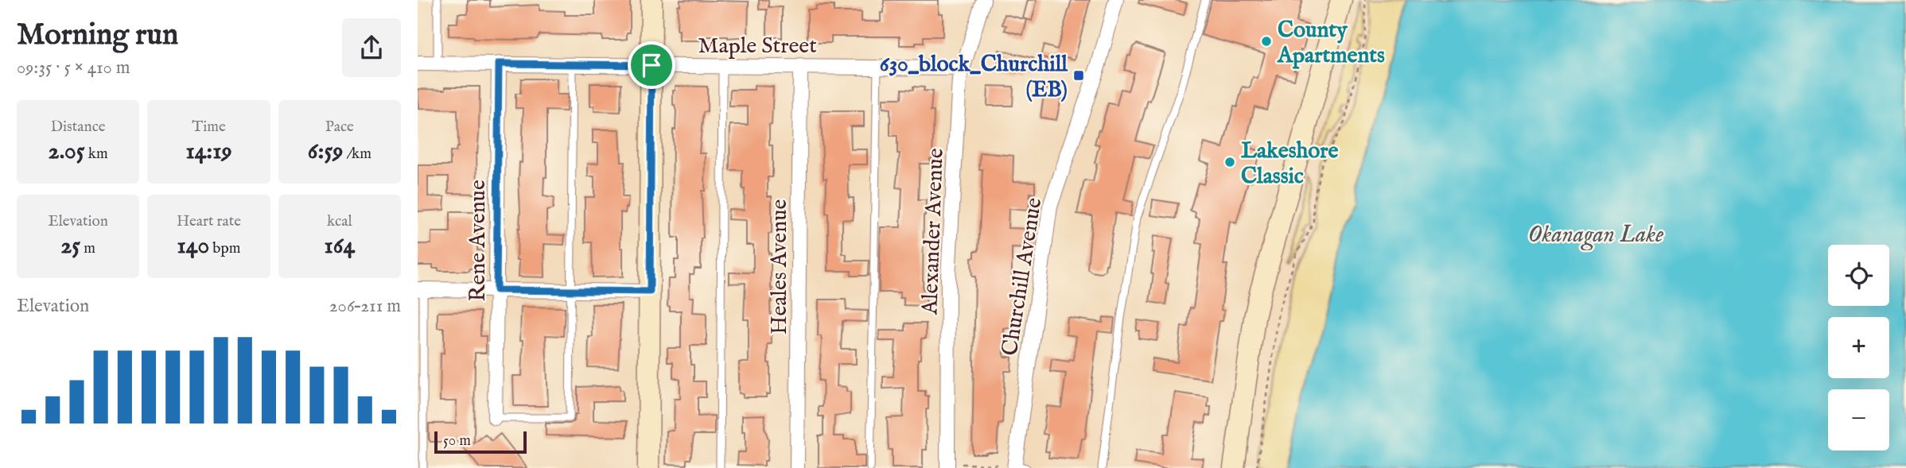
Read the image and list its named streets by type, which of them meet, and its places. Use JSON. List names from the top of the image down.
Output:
{
  "streets": {
    "street": [
      "Maple Street",
      "Alexander Avenue",
      "Rene Avenue",
      "Heales Avenue",
      "Churchill Avenue"
    ]
  },
  "crossings": [
    ["Maple Street", "Alexander Avenue"],
    ["Maple Street", "Rene Avenue"],
    ["Maple Street", "Heales Avenue"]
  ],
  "water": ["Okanagan Lake"],
  "places": {
    "other": ["County Apartments", "Lakeshore Classic"],
    "transit": ["630_block_Churchill (EB)"]
  },
  "scale_bar": "50 m",
  "page": {
    "heading": ["Morning run", "09:35 · 5 × 410 m"],
    "stats": [
      ["Distance", "2.05 km"],
      ["Time", "14:19"],
      ["Pace", "6:59 /km"],
      ["Elevation", "25 m"],
      ["Heart rate", "140 bpm"],
      ["kcal", "164"]
    ],
    "map_buttons": ["+", "−"],
    "chart": ["Elevation", "206–211 m"],
    "scale": "50 m"
  }
}
